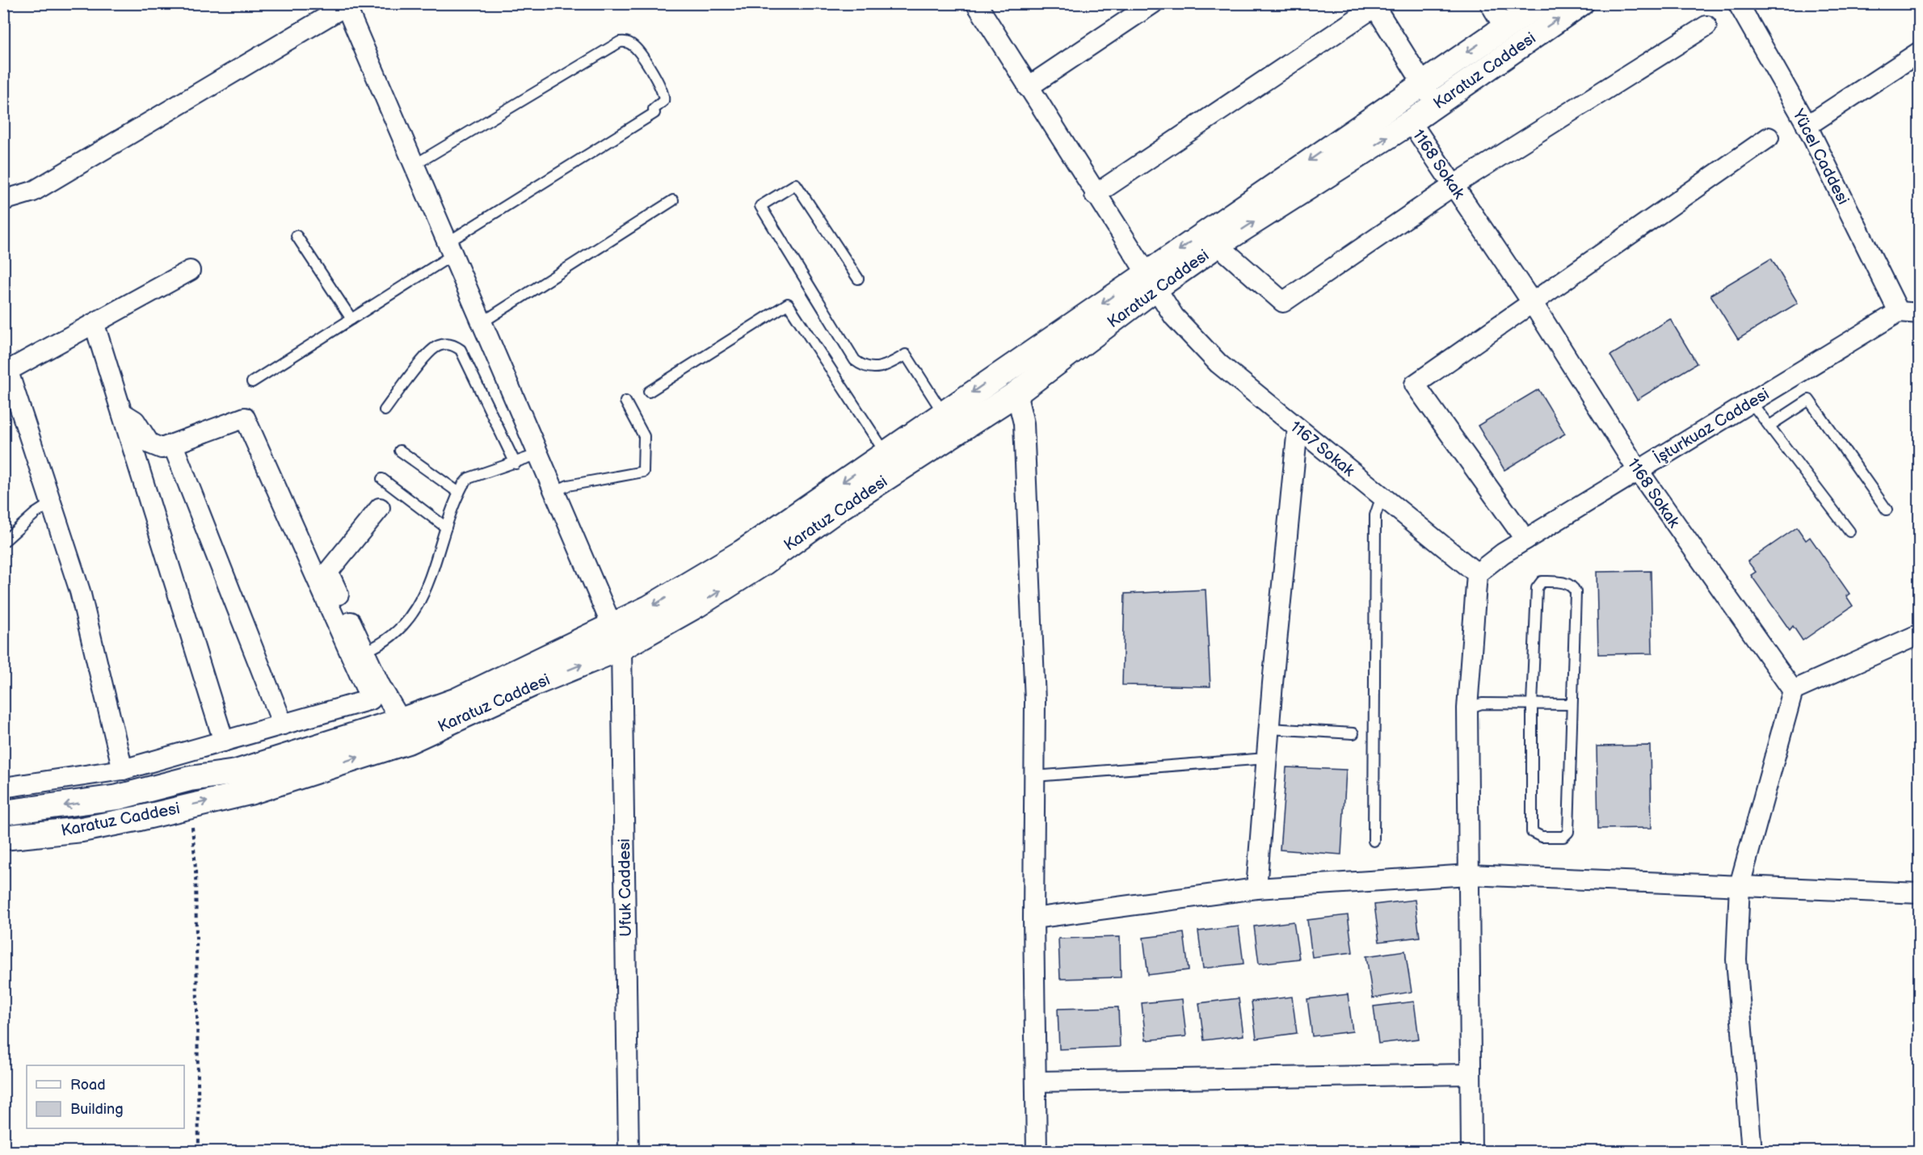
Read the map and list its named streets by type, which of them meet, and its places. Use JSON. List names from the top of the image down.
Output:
{
  "streets": {
    "street": [
      "Karatuz Caddesi",
      "Yücel Caddesi",
      "1168 Sokak",
      "İşturkuaz Caddesi",
      "1167 Sokak",
      "Ufuk Caddesi"
    ]
  },
  "crossings": [
    ["Karatuz Caddesi", "1168 Sokak"],
    ["Karatuz Caddesi", "1167 Sokak"],
    ["Karatuz Caddesi", "Ufuk Caddesi"],
    ["Yücel Caddesi", "İşturkuaz Caddesi"],
    ["1168 Sokak", "İşturkuaz Caddesi"],
    ["İşturkuaz Caddesi", "1167 Sokak"]
  ],
  "legend": ["Road", "Building"]
}
